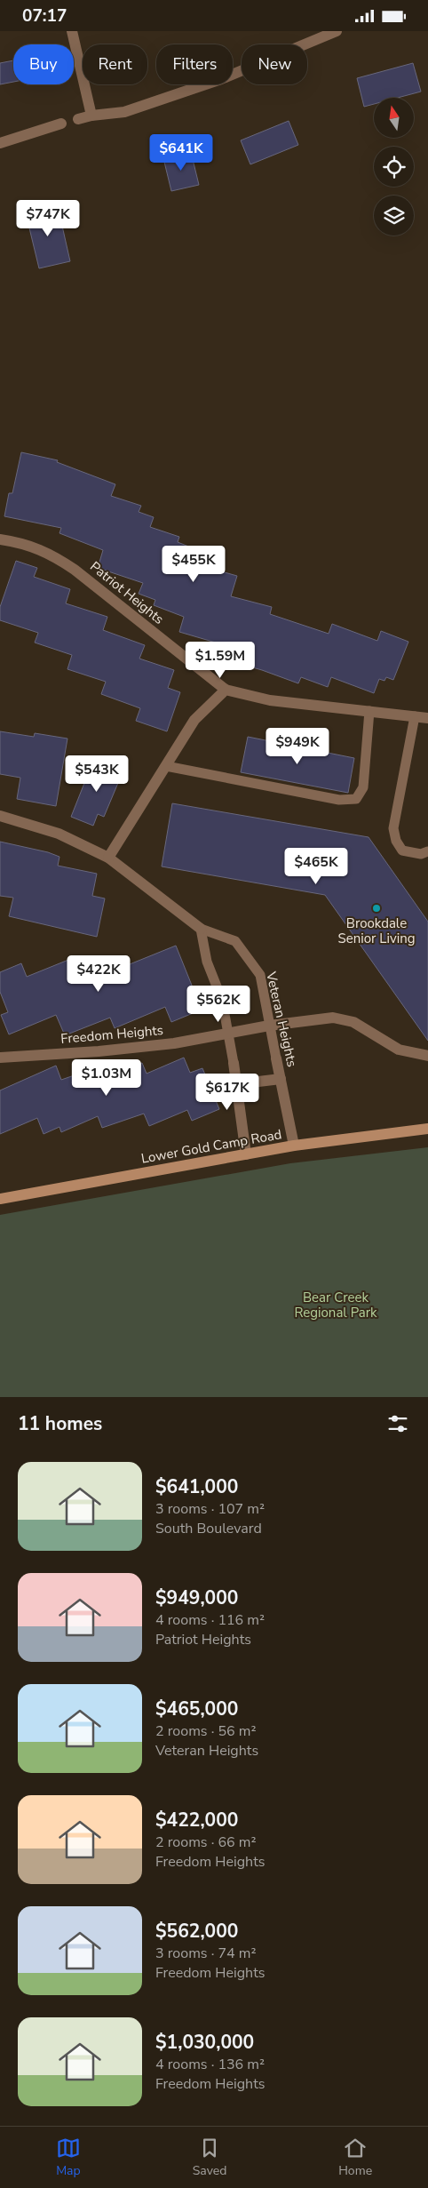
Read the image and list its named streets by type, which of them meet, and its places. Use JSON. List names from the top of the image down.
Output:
{
  "streets": {
    "street": [
      "Patriot Heights",
      "Veteran Heights",
      "Freedom Heights",
      "Lower Gold Camp Road"
    ]
  },
  "crossings": [
    ["Veteran Heights", "Freedom Heights"],
    ["Veteran Heights", "Lower Gold Camp Road"]
  ],
  "parks": ["Bear Creek Regional Park"],
  "places": ["Brookdale Senior Living"],
  "north": "top",
  "page": {
    "status": "07:17",
    "chip": [
      "Buy",
      "Rent",
      "Filters",
      "New"
    ],
    "price": [
      "$641K",
      "$747K",
      "$455K",
      "$1.59M",
      "$949K",
      "$543K",
      "$465K",
      "$422K",
      "$562K",
      "$1.03M",
      "$617K"
    ],
    "heading": "11 homes",
    "list": [
      {
        "name": "$641,000",
        "note": "3 rooms · 107 m² · South Boulevard"
      },
      {
        "name": "$949,000",
        "note": "4 rooms · 116 m² · Patriot Heights"
      },
      {
        "name": "$465,000",
        "note": "2 rooms · 56 m² · Veteran Heights"
      },
      {
        "name": "$422,000",
        "note": "2 rooms · 66 m² · Freedom Heights"
      },
      {
        "name": "$562,000",
        "note": "3 rooms · 74 m² · Freedom Heights"
      },
      {
        "name": "$1,030,000",
        "note": "4 rooms · 136 m² · Freedom Heights"
      }
    ],
    "tabs": ["Map", "Saved", "Home"]
  }
}
